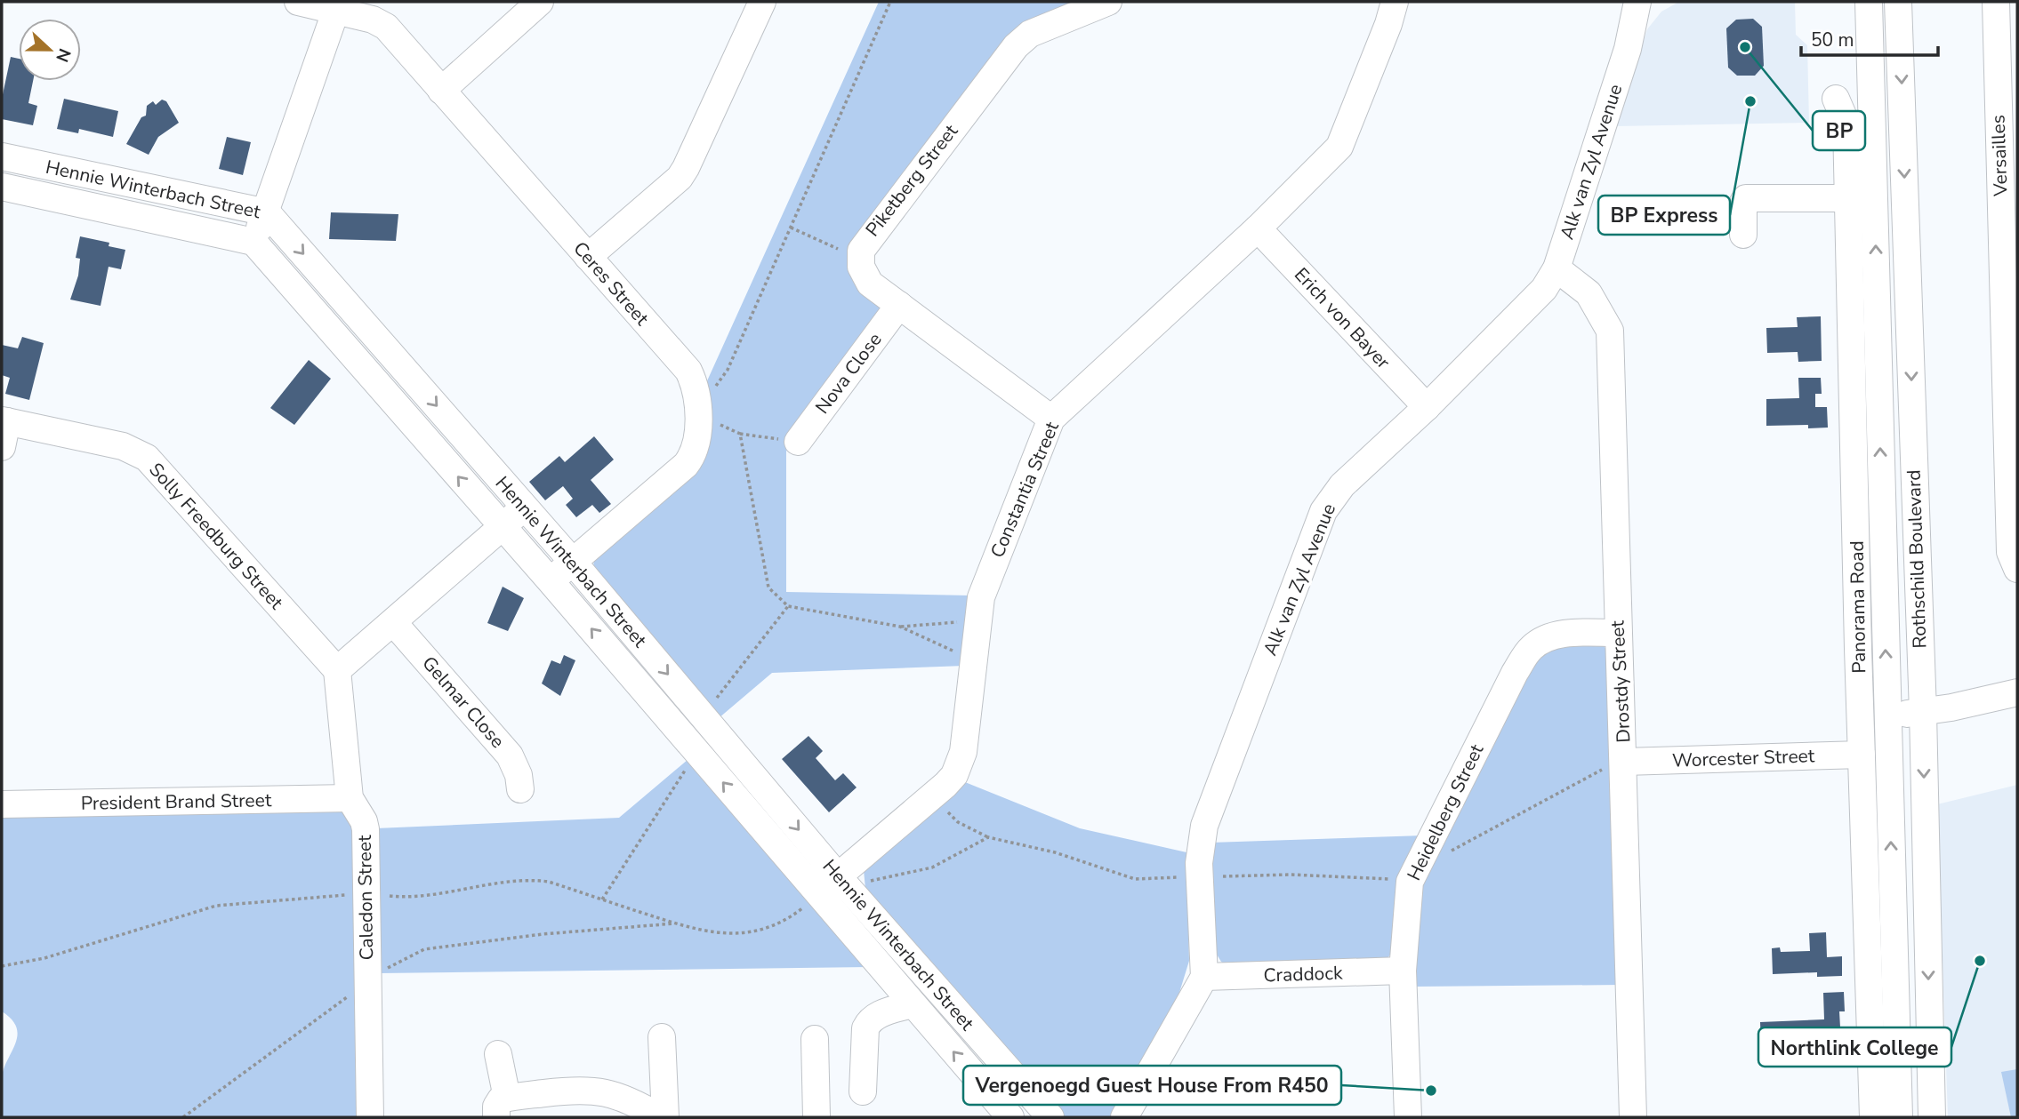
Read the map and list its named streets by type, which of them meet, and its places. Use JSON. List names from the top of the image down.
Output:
{
  "streets": {
    "street": [
      "Versailles",
      "Alk van Zyl Avenue",
      "Piketberg Street",
      "Hennie Winterbach Street",
      "Ceres Street",
      "Erich von Bayer",
      "Nova Close",
      "Constantia Street",
      "Solly Freedburg Street",
      "Rothschild Boulevard",
      "Panorama Road",
      "Drostdy Street",
      "Gelmar Close",
      "Worcester Street",
      "President Brand Street",
      "Heidelberg Street",
      "Caledon Street",
      "Craddock"
    ]
  },
  "crossings": [
    ["Alk van Zyl Avenue", "Erich von Bayer"],
    ["Alk van Zyl Avenue", "Drostdy Street"],
    ["Alk van Zyl Avenue", "Craddock"],
    ["Piketberg Street", "Nova Close"],
    ["Piketberg Street", "Constantia Street"],
    ["Hennie Winterbach Street", "Ceres Street"],
    ["Hennie Winterbach Street", "Constantia Street"],
    ["Erich von Bayer", "Constantia Street"],
    ["Solly Freedburg Street", "Caledon Street"],
    ["Panorama Road", "Worcester Street"],
    ["Drostdy Street", "Worcester Street"],
    ["Drostdy Street", "Heidelberg Street"],
    ["President Brand Street", "Caledon Street"],
    ["Heidelberg Street", "Craddock"]
  ],
  "places": [
    "BP",
    "BP Express",
    "Northlink College",
    "Vergenoegd Guest House From R450"
  ],
  "scale_bar": "50 m",
  "north": "right"
}
